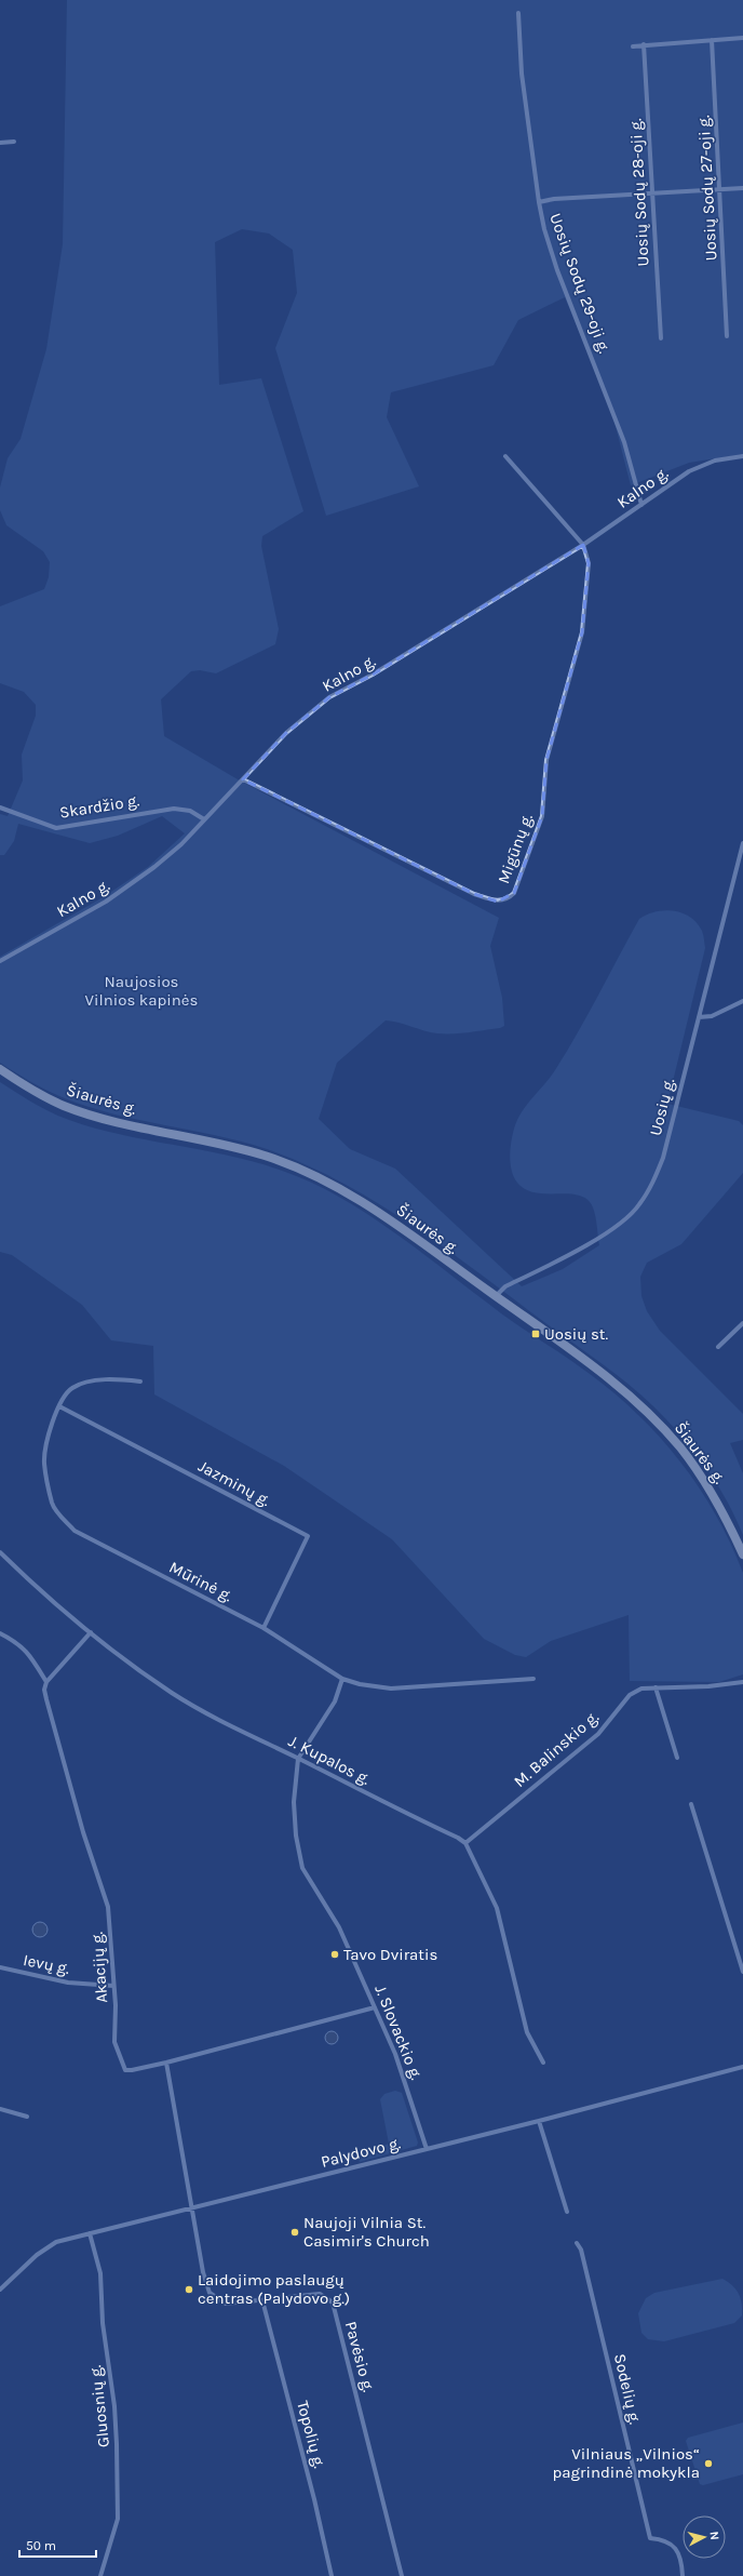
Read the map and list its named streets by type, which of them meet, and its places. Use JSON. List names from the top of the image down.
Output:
{
  "streets": {
    "main road": ["Šiaurės g."],
    "street": [
      "Uosių Sodų 27-oji g.",
      "Uosių Sodų 28-oji g.",
      "Uosių Sodų 29-oji g.",
      "Kalno g.",
      "Skardžio g.",
      "Migūnų g.",
      "Uosių g.",
      "Jazminų g.",
      "Mūrinė g.",
      "M. Balinskio g.",
      "J. Kupalos g.",
      "Ievų g.",
      "Akacijų g.",
      "J. Slovackio g.",
      "Palydovo g.",
      "Pavėsio g.",
      "Sodelių g.",
      "Gluosnių g.",
      "Topolių g."
    ]
  },
  "crossings": [
    ["Uosių Sodų 29-oji g.", "Kalno g."],
    ["Kalno g.", "Skardžio g."],
    ["Kalno g.", "Migūnų g."],
    ["Šiaurės g.", "Uosių g."],
    ["Jazminų g.", "Mūrinė g."],
    ["M. Balinskio g.", "J. Kupalos g."],
    ["J. Kupalos g.", "J. Slovackio g."],
    ["Ievų g.", "Akacijų g."],
    ["Akacijų g.", "J. Slovackio g."],
    ["Akacijų g.", "Pavėsio g."],
    ["J. Slovackio g.", "Palydovo g."],
    ["Palydovo g.", "Pavėsio g."],
    ["Palydovo g.", "Gluosnių g."],
    ["Pavėsio g.", "Topolių g."]
  ],
  "parks": ["Naujosios Vilnios kapinės"],
  "places": {
    "transit": ["Uosių st."],
    "other": [
      "Tavo Dviratis",
      "Naujoji Vilnia St. Casimir's Church",
      "Laidojimo paslaugų centras (Palydovo g.)",
      "Vilniaus „Vilnios“ pagrindinė mokykla"
    ]
  },
  "scale_bar": "50 m",
  "north": "right"
}
